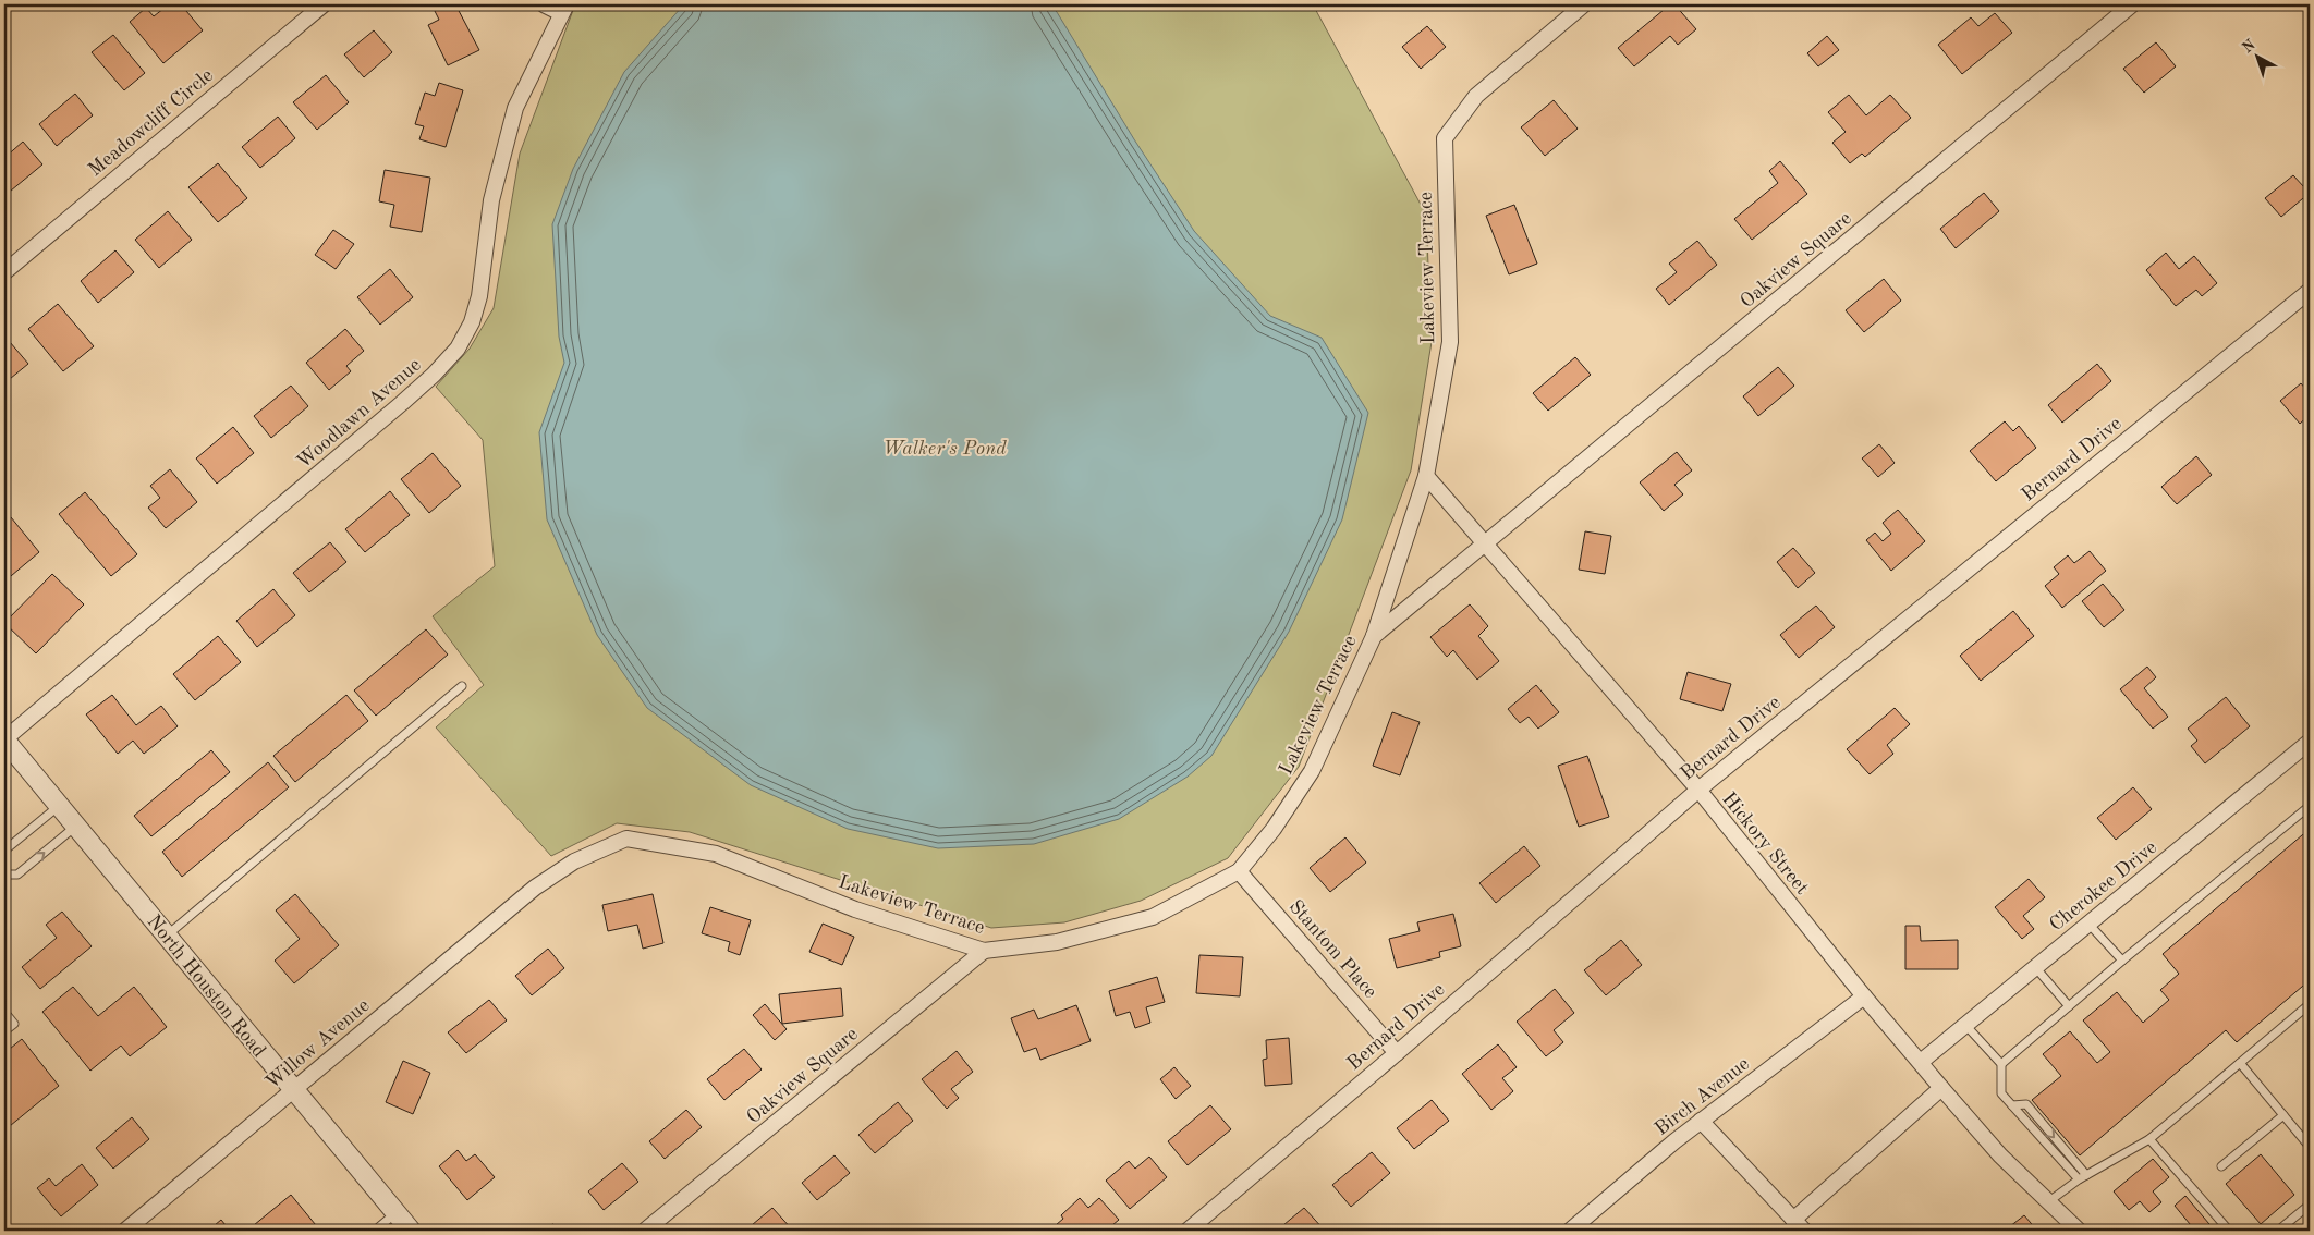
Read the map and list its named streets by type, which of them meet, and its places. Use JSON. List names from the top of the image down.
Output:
{
  "streets": {
    "street": [
      "Meadowcliff Circle",
      "Oakview Square",
      "Lakeview Terrace",
      "Woodlawn Avenue",
      "Bernard Drive",
      "Hickory Street",
      "Cherokee Drive",
      "Stantom Place",
      "North Houston Road",
      "Willow Avenue",
      "Birch Avenue"
    ]
  },
  "crossings": [
    ["Oakview Square", "Lakeview Terrace"],
    ["Oakview Square", "Hickory Street"],
    ["Lakeview Terrace", "Hickory Street"],
    ["Lakeview Terrace", "Stantom Place"],
    ["Lakeview Terrace", "Willow Avenue"],
    ["Woodlawn Avenue", "North Houston Road"],
    ["Bernard Drive", "Hickory Street"],
    ["Bernard Drive", "Stantom Place"],
    ["Hickory Street", "Cherokee Drive"],
    ["Hickory Street", "Birch Avenue"],
    ["North Houston Road", "Willow Avenue"]
  ],
  "parks": ["Walker's Pond"],
  "north": "top left"
}
